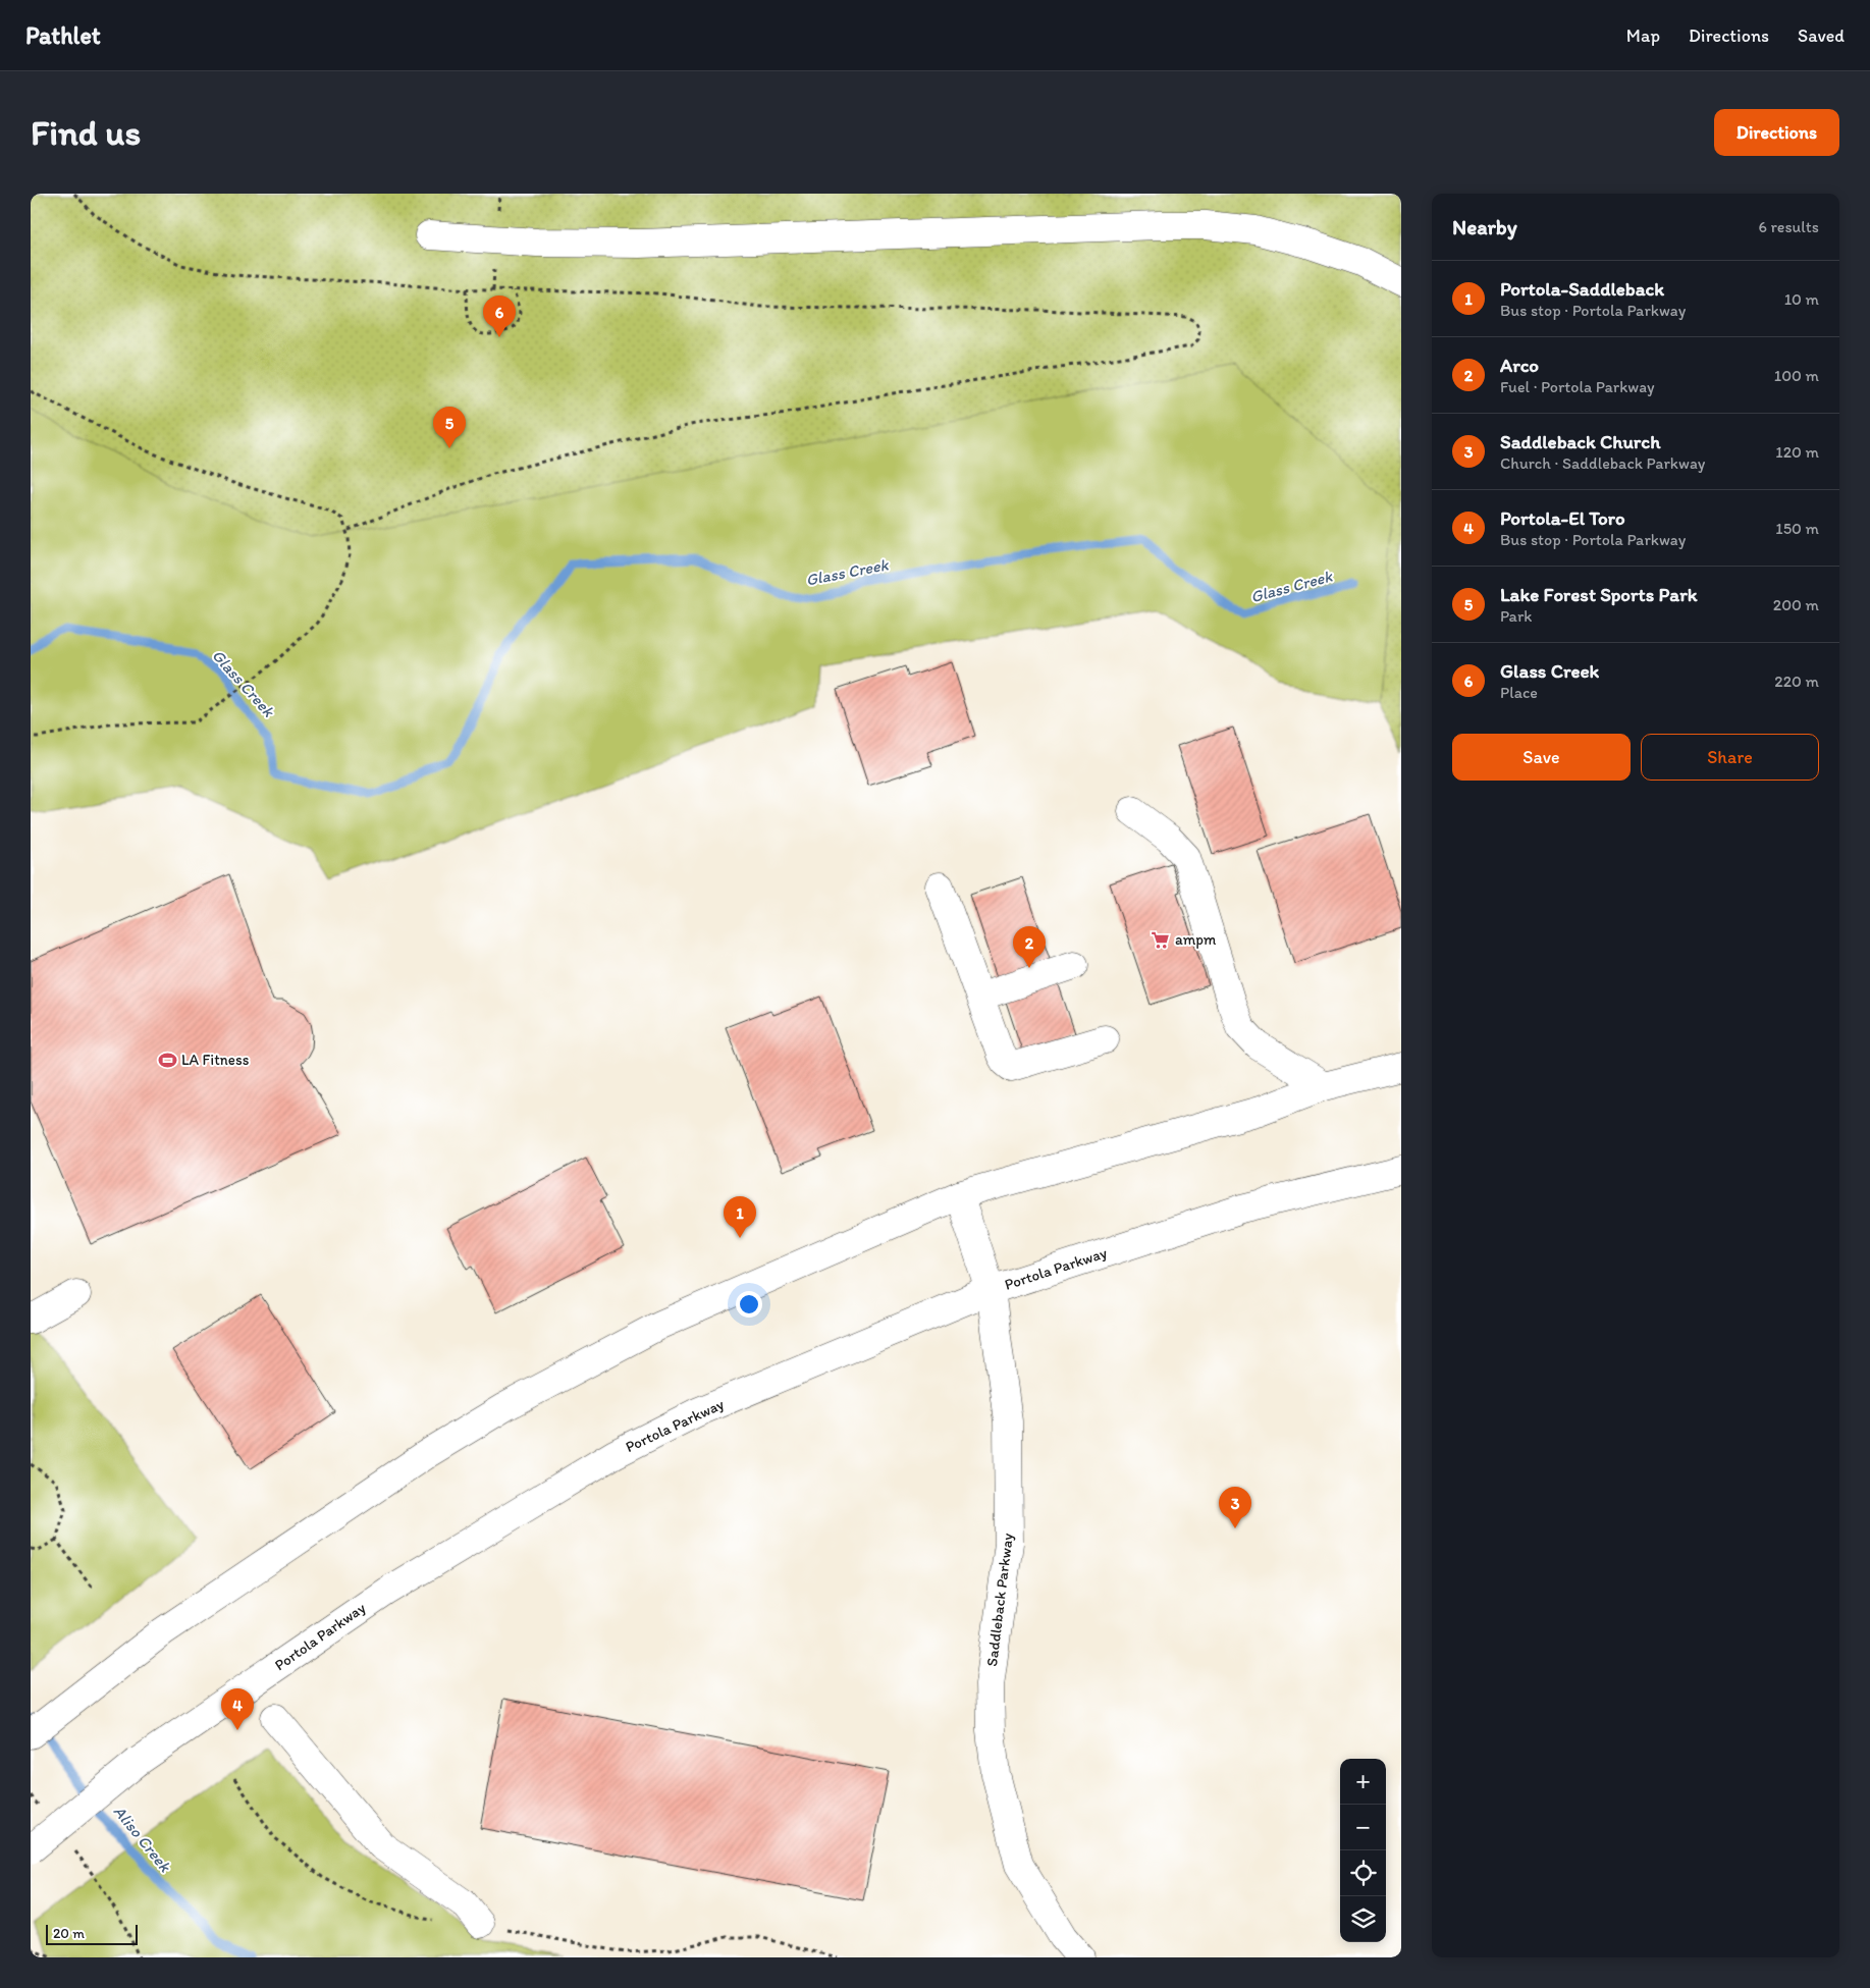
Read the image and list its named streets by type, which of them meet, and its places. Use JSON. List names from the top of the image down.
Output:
{
  "streets": {
    "main road": ["Portola Parkway", "Saddleback Parkway"]
  },
  "crossings": [
    ["Portola Parkway", "Saddleback Parkway"]
  ],
  "water": ["Glass Creek", "Aliso Creek"],
  "places": {
    "supermarket": ["ampm"],
    "sports": ["LA Fitness"]
  },
  "scale_bar": "20 m",
  "page": {
    "header": "Pathlet",
    "nav": ["Map", "Directions", "Saved"],
    "buttons": [
      "Directions",
      ["Save", "Share"]
    ],
    "title": "Find us",
    "heading": ["Nearby", "6 results"],
    "list": [
      {
        "mark": "1",
        "name": "Portola-Saddleback",
        "note": "Bus stop · Portola Parkway",
        "value": "10 m"
      },
      {
        "mark": "2",
        "name": "Arco",
        "note": "Fuel · Portola Parkway",
        "value": "100 m"
      },
      {
        "mark": "3",
        "name": "Saddleback Church",
        "note": "Church · Saddleback Parkway",
        "value": "120 m"
      },
      {
        "mark": "4",
        "name": "Portola-El Toro",
        "note": "Bus stop · Portola Parkway",
        "value": "150 m"
      },
      {
        "mark": "5",
        "name": "Lake Forest Sports Park",
        "note": "Park",
        "value": "200 m"
      },
      {
        "mark": "6",
        "name": "Glass Creek",
        "note": "Place",
        "value": "220 m"
      }
    ],
    "pins": [
      "6",
      "5",
      "2",
      "1",
      "3",
      "4"
    ],
    "map_buttons": ["+", "−"],
    "scale": "20 m"
  }
}
